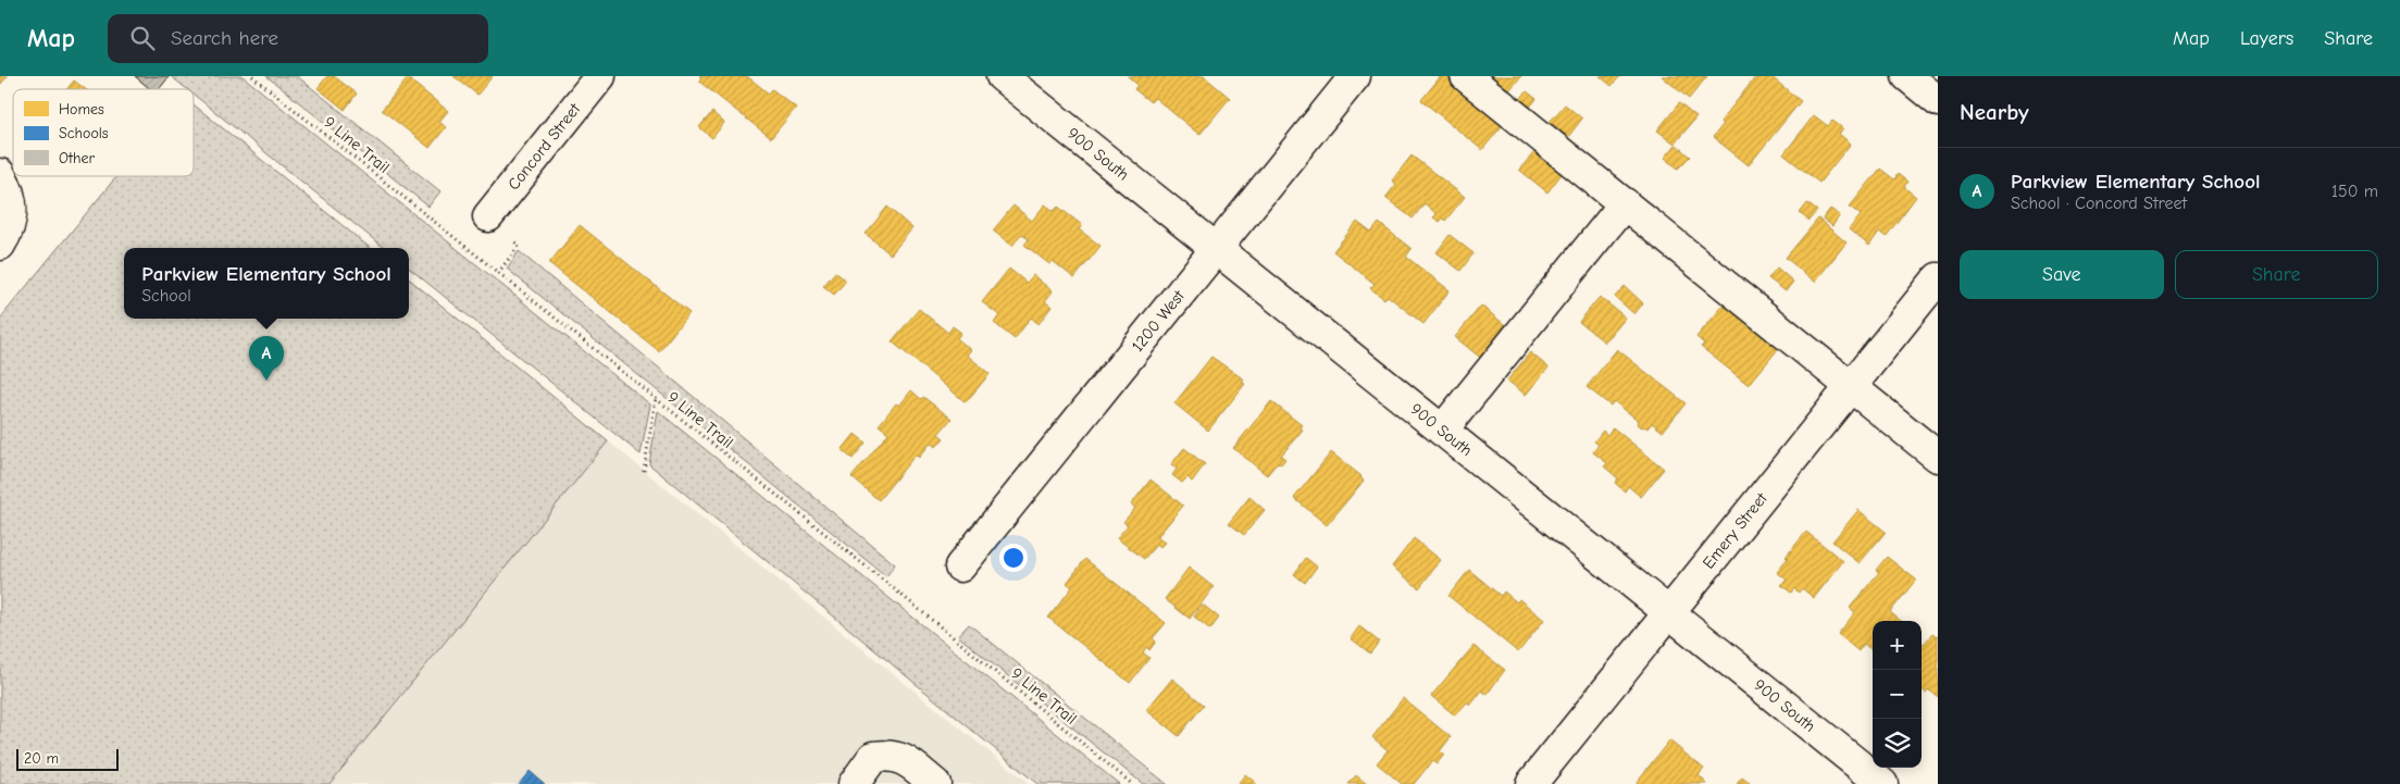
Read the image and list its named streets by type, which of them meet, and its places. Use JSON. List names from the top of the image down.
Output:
{
  "streets": {
    "street": [
      "Concord Street",
      "900 South",
      "1200 West",
      "Emery Street"
    ],
    "path": ["9 Line Trail"]
  },
  "crossings": [
    ["900 South", "1200 West"],
    ["900 South", "Emery Street"]
  ],
  "legend": ["Homes", "Schools", "Other"],
  "scale_bar": "20 m",
  "page": {
    "header": "Map",
    "search": "Search here",
    "nav": ["Map", "Layers", "Share"],
    "heading": "Nearby",
    "list": [
      {
        "mark": "A",
        "name": "Parkview Elementary School",
        "note": "School · Concord Street",
        "value": "150 m"
      }
    ],
    "buttons": ["Save", "Share"],
    "popup": ["Parkview Elementary School", "School"],
    "pins": "A",
    "map_buttons": ["+", "−"],
    "scale": "20 m"
  }
}
